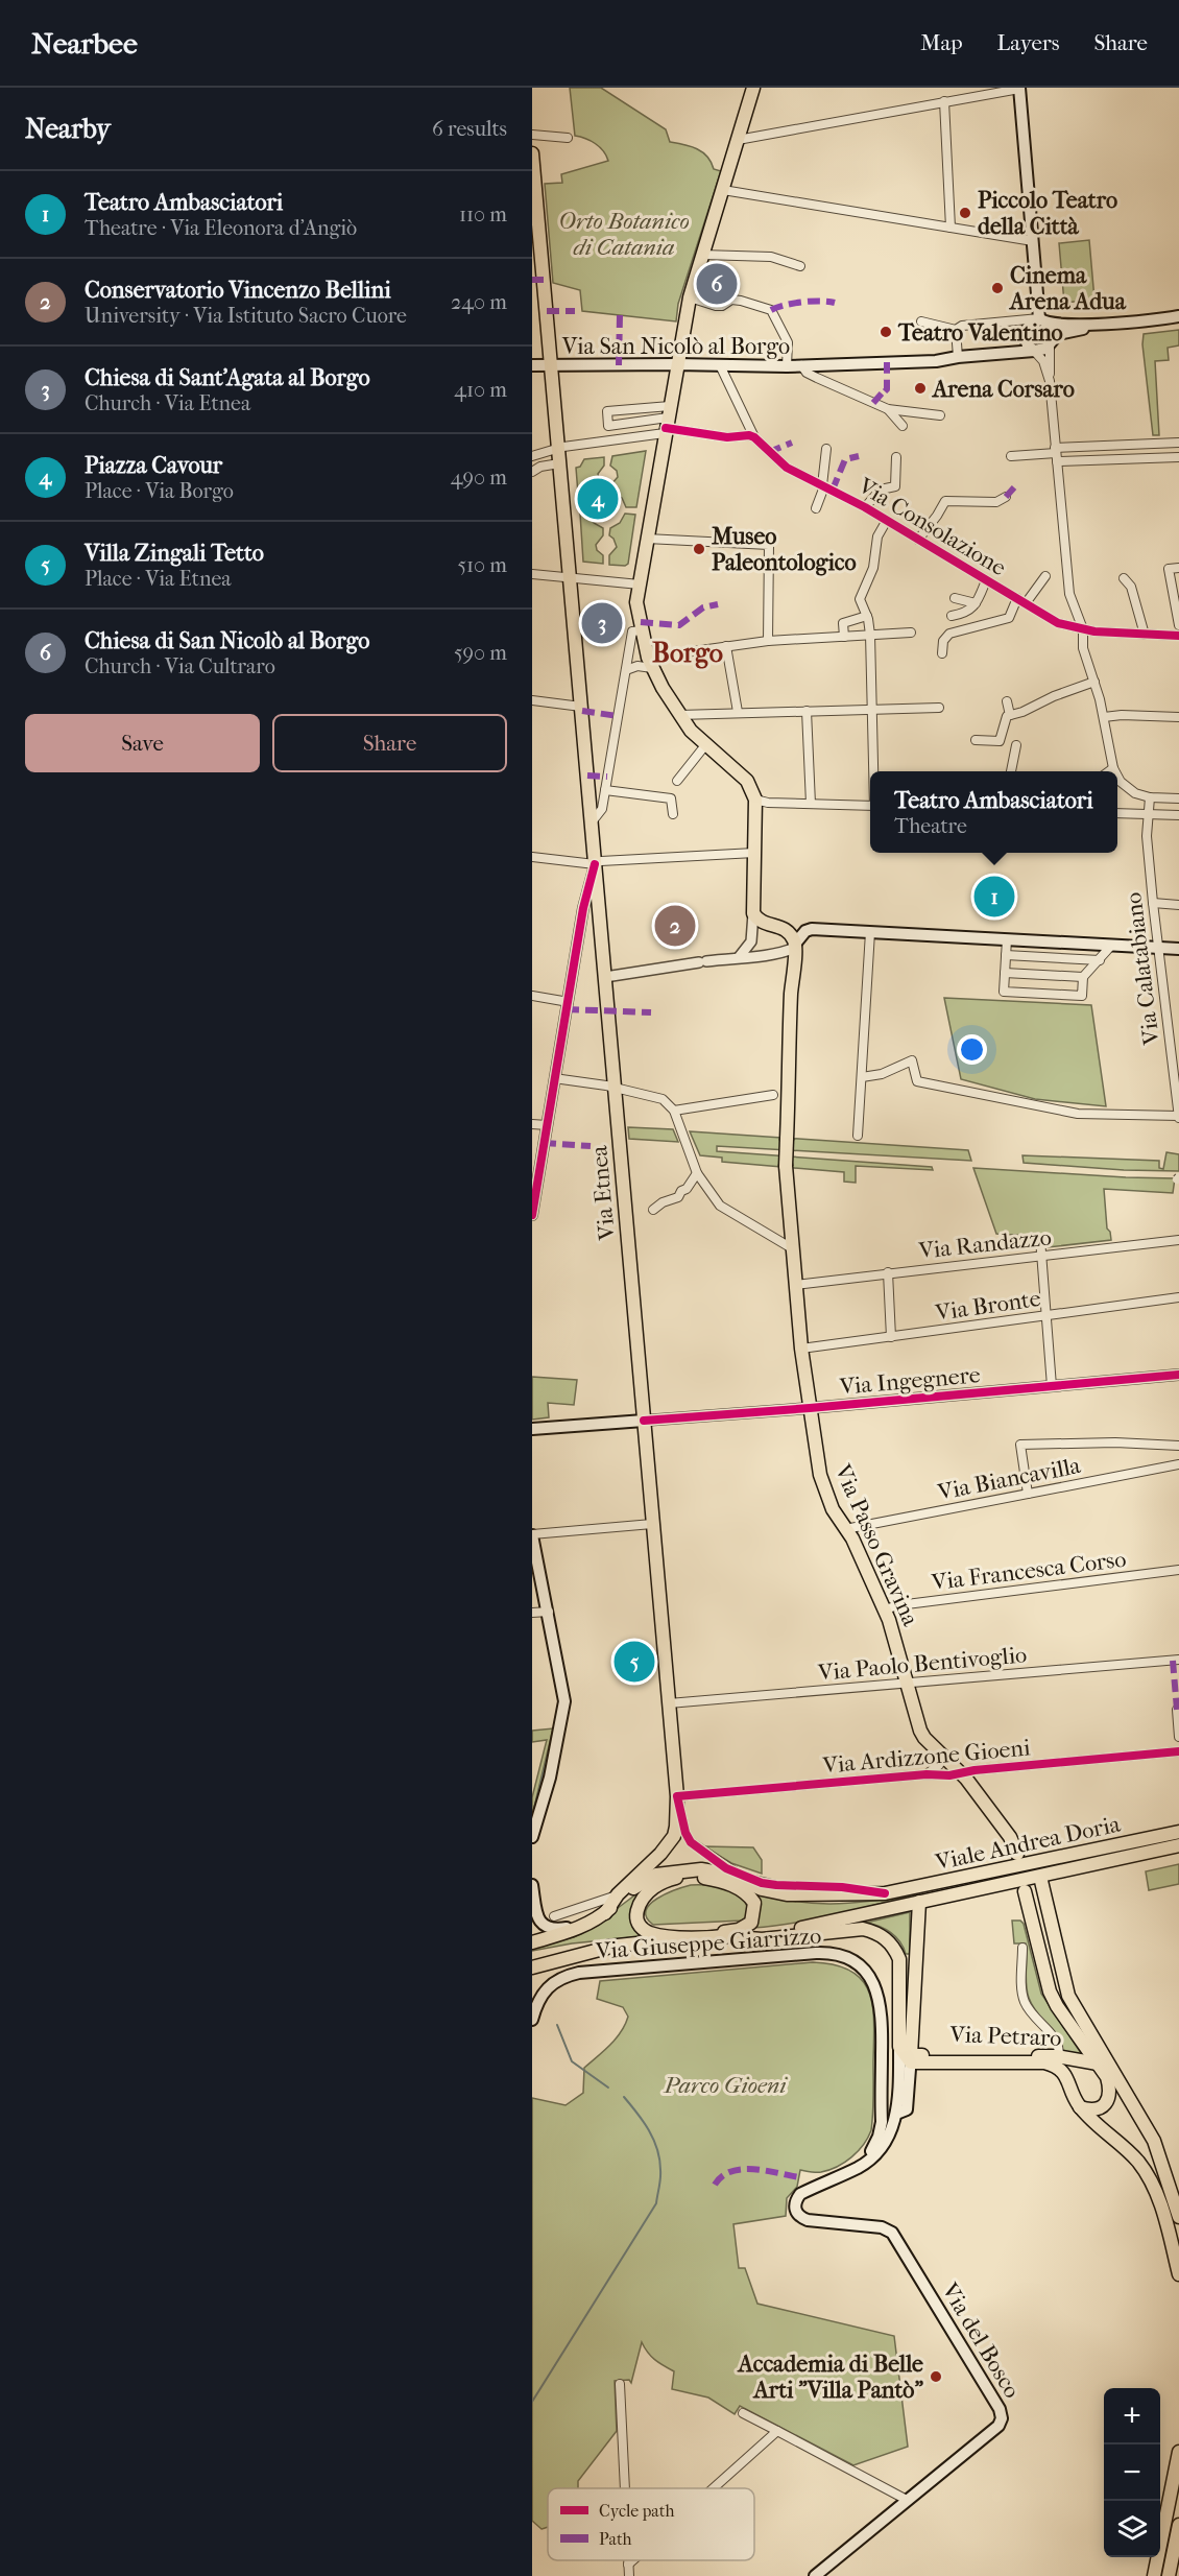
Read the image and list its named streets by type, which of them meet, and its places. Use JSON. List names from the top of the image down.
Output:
{
  "streets": {
    "main road": [
      "Via San Nicolò al Borgo",
      "Via Etnea",
      "Via Ingegnere",
      "Via Passo Gravina",
      "Viale Andrea Doria",
      "Via Giuseppe Giarrizzo",
      "Via Petraro",
      "Via del Bosco"
    ],
    "street": [
      "Via Consolazione",
      "Via Calatabiano",
      "Via Randazzo",
      "Via Bronte",
      "Via Biancavilla",
      "Via Francesca Corso",
      "Via Paolo Bentivoglio",
      "Via Ardizzone Gioeni"
    ]
  },
  "crossings": [
    ["Via Etnea", "Via Ingegnere"],
    ["Via Etnea", "Via Paolo Bentivoglio"],
    ["Via Etnea", "Via Ardizzone Gioeni"],
    ["Via Randazzo", "Via Passo Gravina"],
    ["Via Bronte", "Via Passo Gravina"],
    ["Via Ingegnere", "Via Passo Gravina"],
    ["Via Biancavilla", "Via Passo Gravina"],
    ["Via Passo Gravina", "Via Francesca Corso"],
    ["Via Passo Gravina", "Via Paolo Bentivoglio"],
    ["Via Passo Gravina", "Via Ardizzone Gioeni"],
    ["Viale Andrea Doria", "Via del Bosco"]
  ],
  "districts": ["Borgo"],
  "parks": ["Orto Botanico di Catania", "Parco Gioeni"],
  "places": [
    "Piccolo Teatro della Città",
    "Cinema Arena Adua",
    "Teatro Valentino",
    "Arena Corsaro",
    "Museo Paleontologico",
    "Accademia di Belle Arti \"Villa Pantò\""
  ],
  "legend": ["Cycle path", "Path"],
  "page": {
    "header": "Nearbee",
    "nav": ["Map", "Layers", "Share"],
    "heading": ["Nearby", "6 results"],
    "list": [
      {
        "mark": "1",
        "name": "Teatro Ambasciatori",
        "note": "Theatre · Via Eleonora d'Angiò",
        "value": "110 m"
      },
      {
        "mark": "2",
        "name": "Conservatorio Vincenzo Bellini",
        "note": "University · Via Istituto Sacro Cuore",
        "value": "240 m"
      },
      {
        "mark": "3",
        "name": "Chiesa di Sant'Agata al Borgo",
        "note": "Church · Via Etnea",
        "value": "410 m"
      },
      {
        "mark": "4",
        "name": "Piazza Cavour",
        "note": "Place · Via Borgo",
        "value": "490 m"
      },
      {
        "mark": "5",
        "name": "Villa Zingali Tetto",
        "note": "Place · Via Etnea",
        "value": "510 m"
      },
      {
        "mark": "6",
        "name": "Chiesa di San Nicolò al Borgo",
        "note": "Church · Via Cultraro",
        "value": "590 m"
      }
    ],
    "pins": [
      "6",
      "4",
      "3",
      "1",
      "2",
      "5"
    ],
    "buttons": ["Save", "Share"],
    "popup": ["Teatro Ambasciatori", "Theatre"],
    "map_buttons": ["+", "−"]
  }
}
